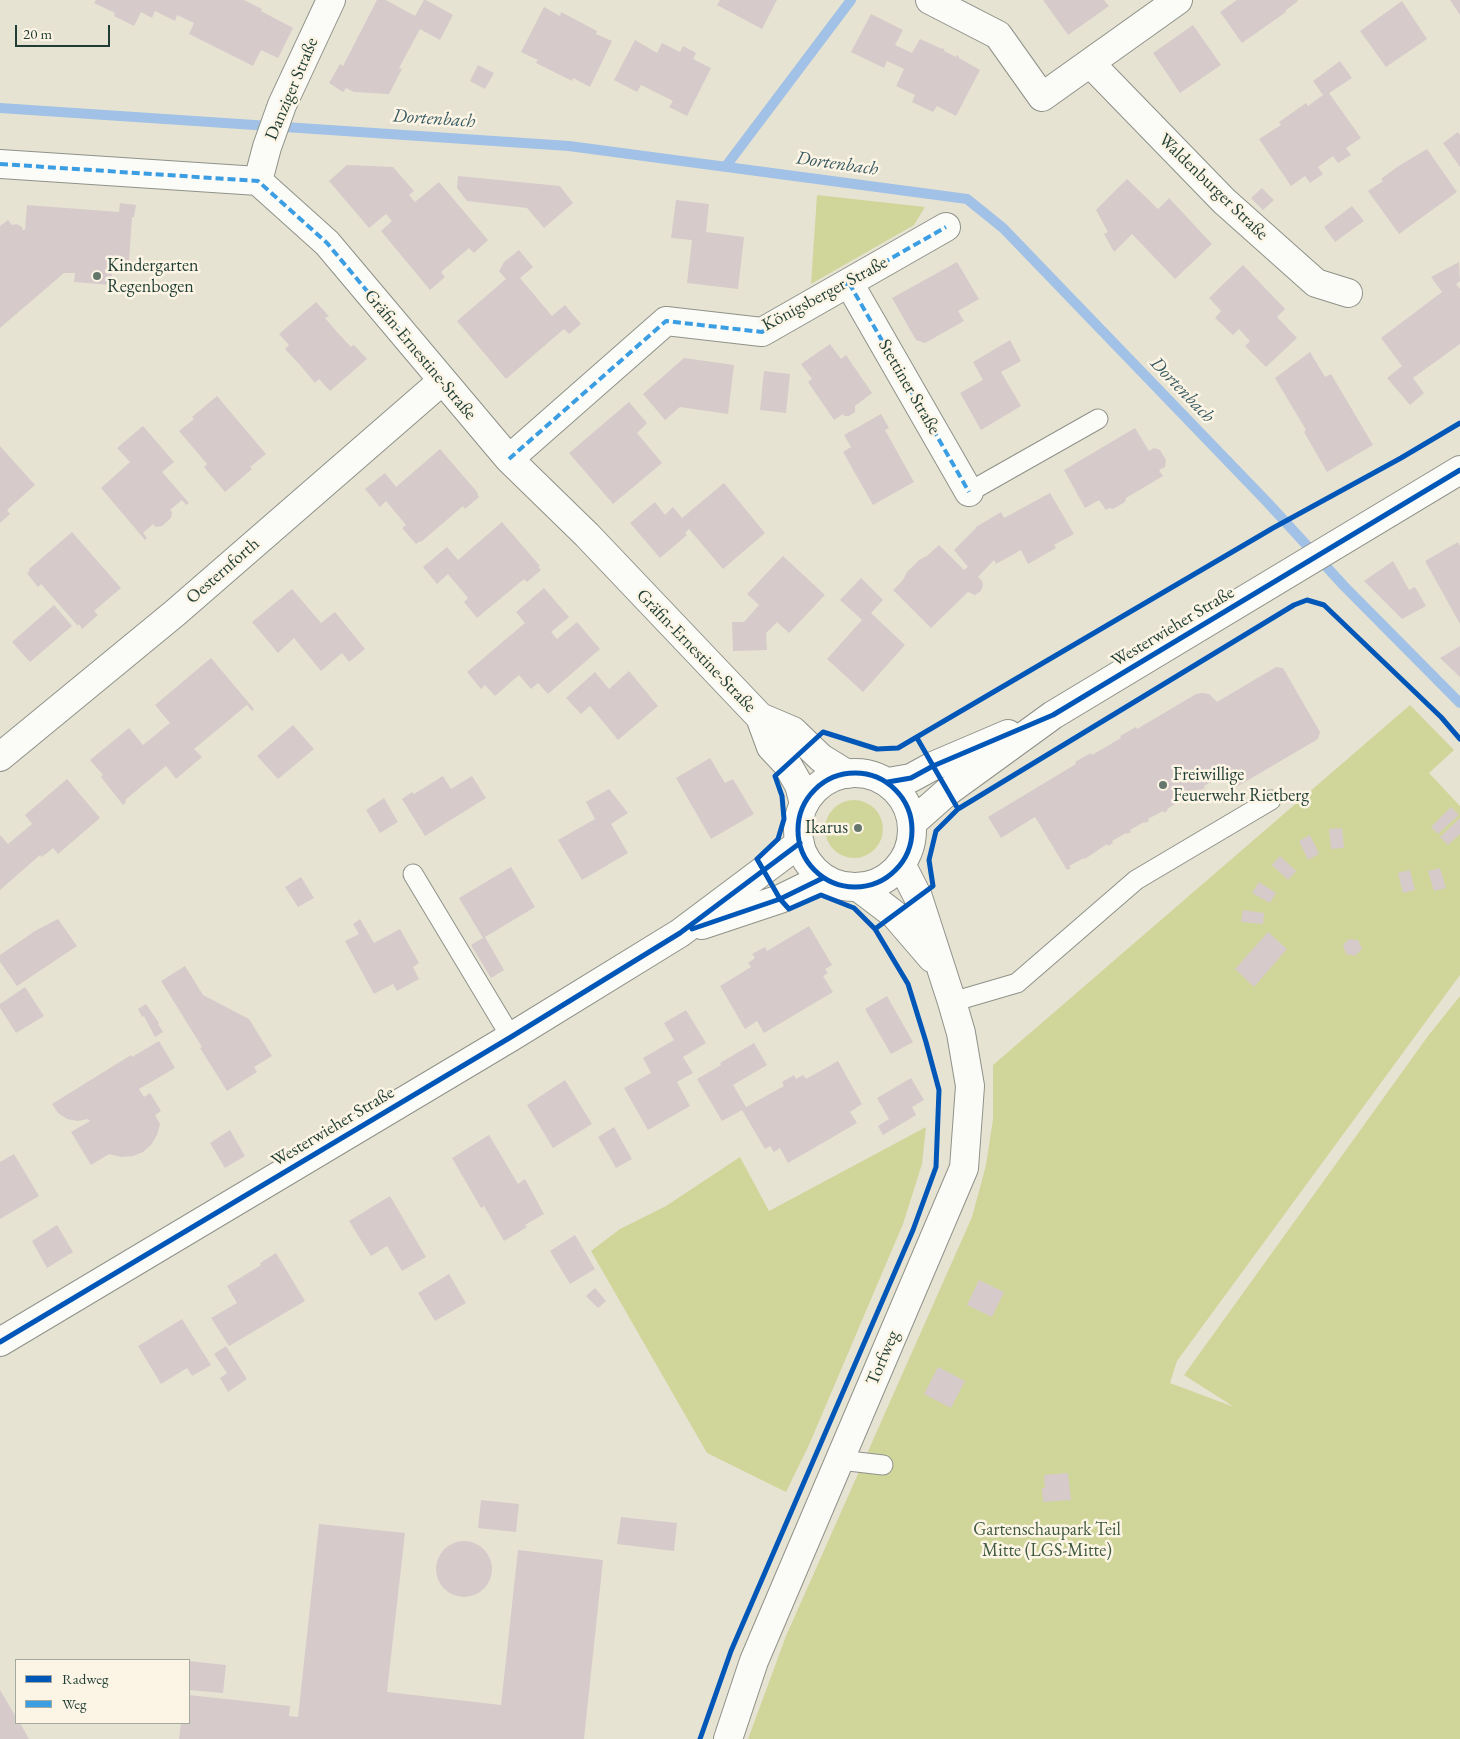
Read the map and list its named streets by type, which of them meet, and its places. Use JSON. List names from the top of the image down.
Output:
{
  "streets": {
    "street": [
      "Danziger Straße",
      "Waldenburger Straße",
      "Königsberger Straße",
      "Gräfin-Ernestine-Straße",
      "Stettiner Straße",
      "Oesternforth",
      "Westerwieher Straße",
      "Torfweg"
    ]
  },
  "crossings": [
    ["Danziger Straße", "Gräfin-Ernestine-Straße"],
    ["Königsberger Straße", "Gräfin-Ernestine-Straße"],
    ["Königsberger Straße", "Stettiner Straße"],
    ["Gräfin-Ernestine-Straße", "Oesternforth"],
    ["Gräfin-Ernestine-Straße", "Westerwieher Straße"],
    ["Gräfin-Ernestine-Straße", "Torfweg"],
    ["Westerwieher Straße", "Torfweg"]
  ],
  "water": ["Dortenbach"],
  "parks": ["Gartenschaupark Teil Mitte (LGS-Mitte)"],
  "places": ["Kindergarten Regenbogen", "Freiwillige Feuerwehr Rietberg", "Ikarus"],
  "legend": ["Radweg", "Weg"],
  "scale_bar": "20 m"
}
